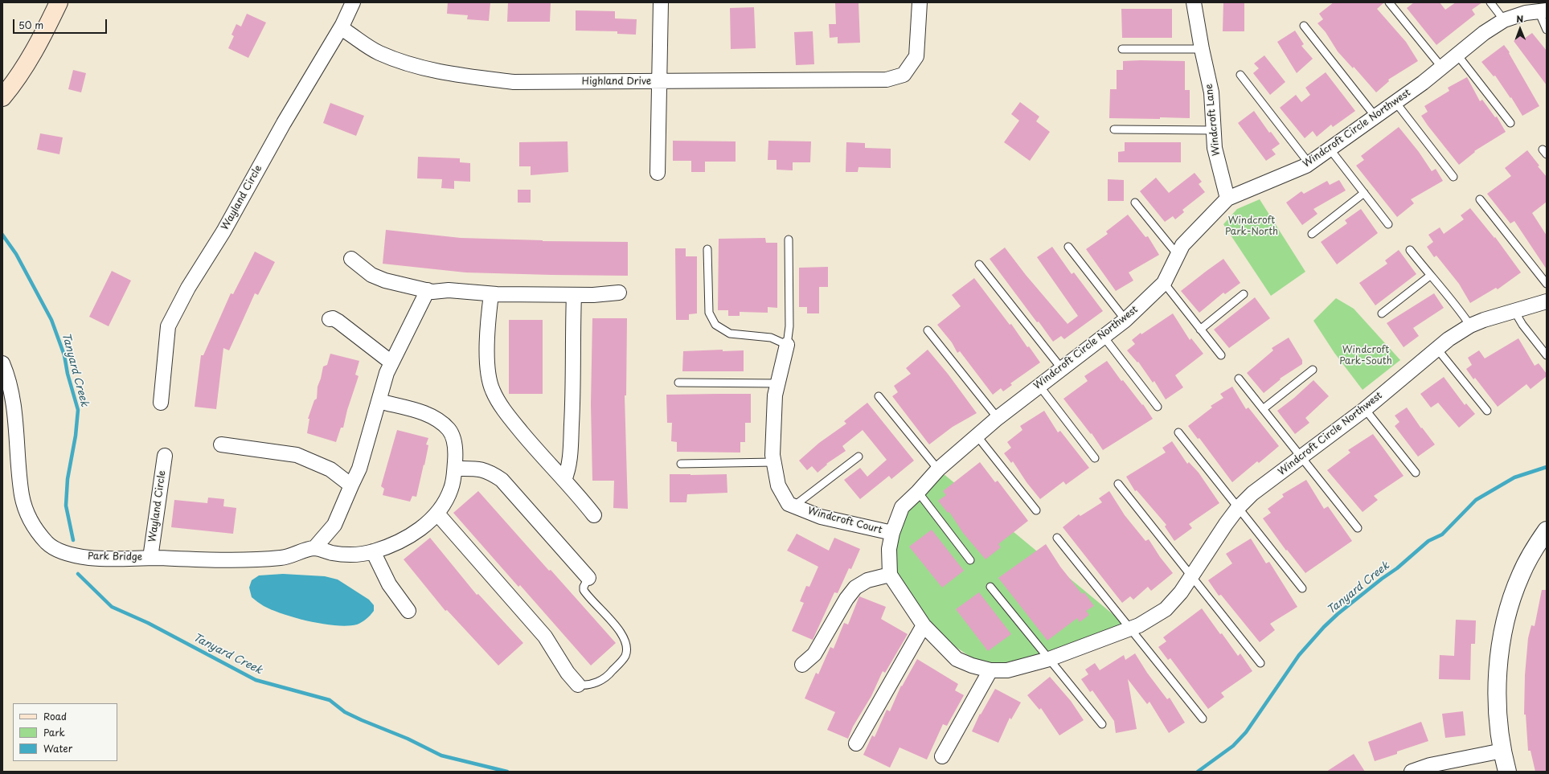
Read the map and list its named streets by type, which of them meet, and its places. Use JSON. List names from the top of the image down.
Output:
{
  "streets": {
    "street": [
      "Highland Drive",
      "Windcroft Lane",
      "Windcroft Circle Northwest",
      "Wayland Circle",
      "Windcroft Court",
      "Park Bridge"
    ]
  },
  "crossings": [
    ["Highland Drive", "Wayland Circle"],
    ["Windcroft Lane", "Windcroft Circle Northwest"],
    ["Windcroft Circle Northwest", "Windcroft Court"],
    ["Wayland Circle", "Park Bridge"]
  ],
  "water": ["Tanyard Creek"],
  "parks": ["Windcroft Park-North", "Windcroft Park-South"],
  "legend": ["Road", "Park", "Water"],
  "scale_bar": "50 m",
  "north": "top"
}
